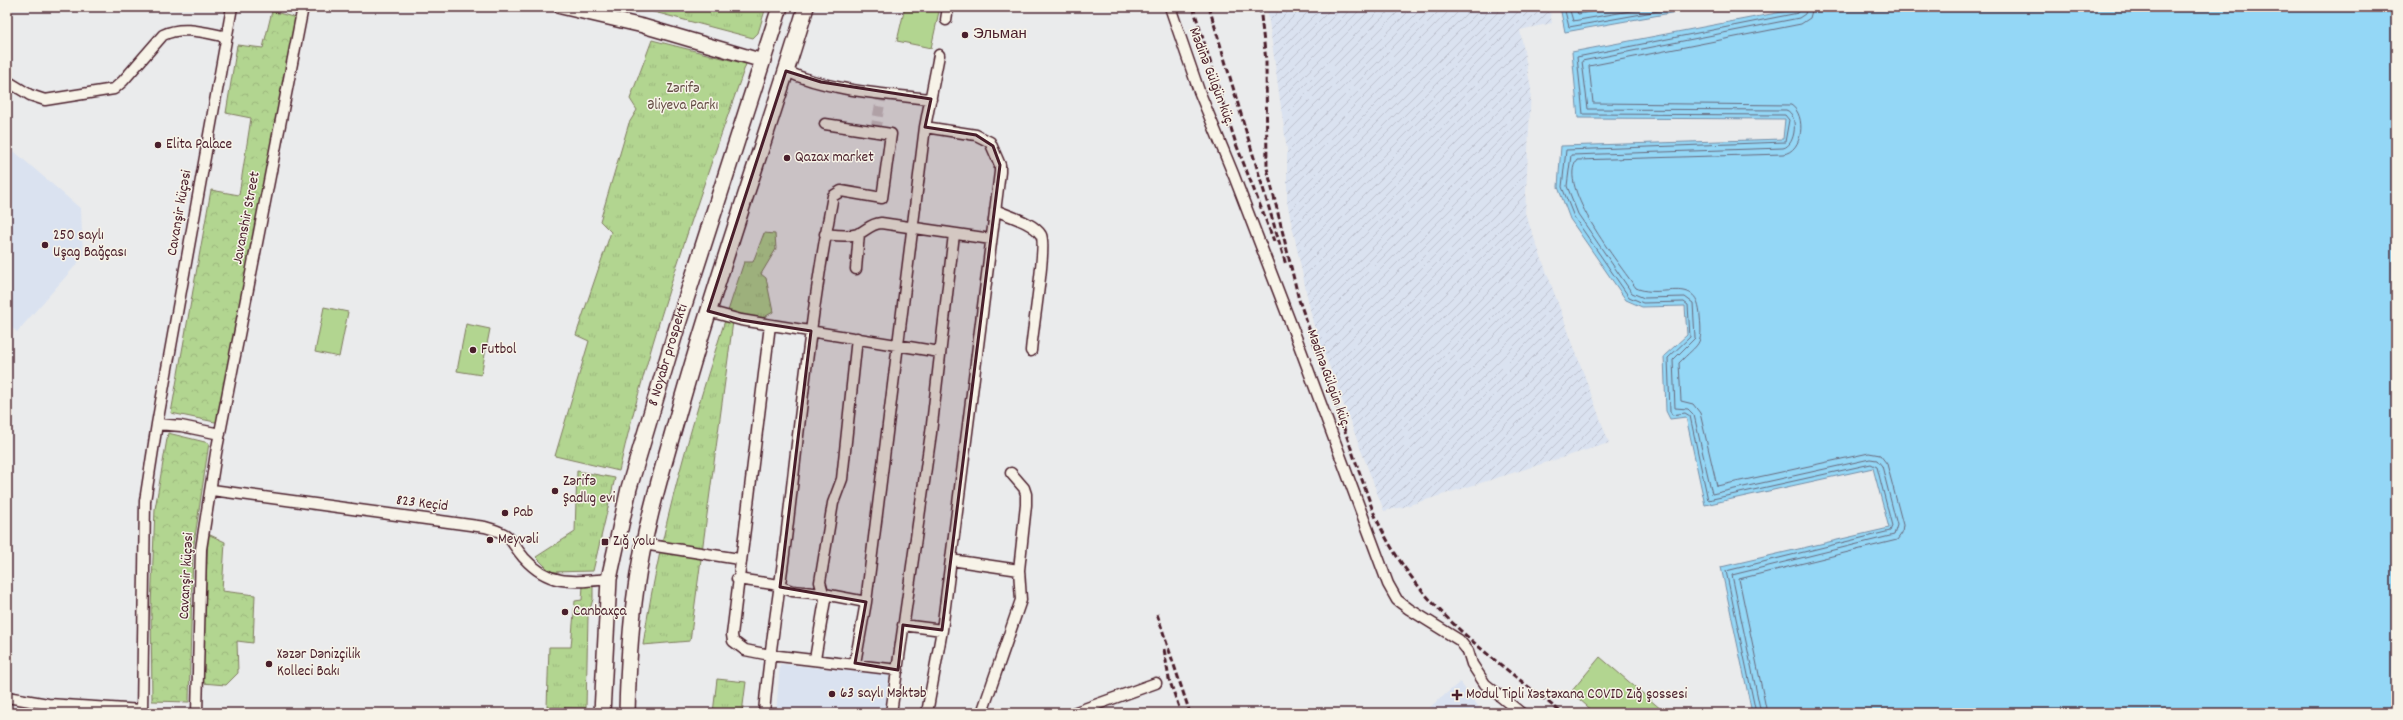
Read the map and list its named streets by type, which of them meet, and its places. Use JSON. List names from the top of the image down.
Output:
{
  "streets": {
    "highway": ["8 Noyabr prospekti"],
    "street": [
      "Mədinə Gülgün küç.",
      "Cavanşir küçəsi",
      "Javanshir Street",
      "823 Keçid"
    ]
  },
  "crossings": [
    ["Cavanşir küçəsi", "Javanshir Street"],
    ["Cavanşir küçəsi", "823 Keçid"],
    ["8 Noyabr prospekti", "823 Keçid"]
  ],
  "parks": ["Zərifə Əliyeva Parkı"],
  "places": {
    "other": [
      "Эльман",
      "Elita Palace",
      "Qazax market",
      "250 saylı Uşag Bağçası",
      "Futbol",
      "Zərifə Şadlıg evi",
      "Pab",
      "Meyvəli",
      "Canbaxça",
      "Xəzər Dənizçilik Kolleci Bakı",
      "63 saylı Məktəb"
    ],
    "transit": ["Zığ yolu"],
    "health": ["Modul Tipli Xəstəxana COVID Zığ şossesi"]
  }
}
